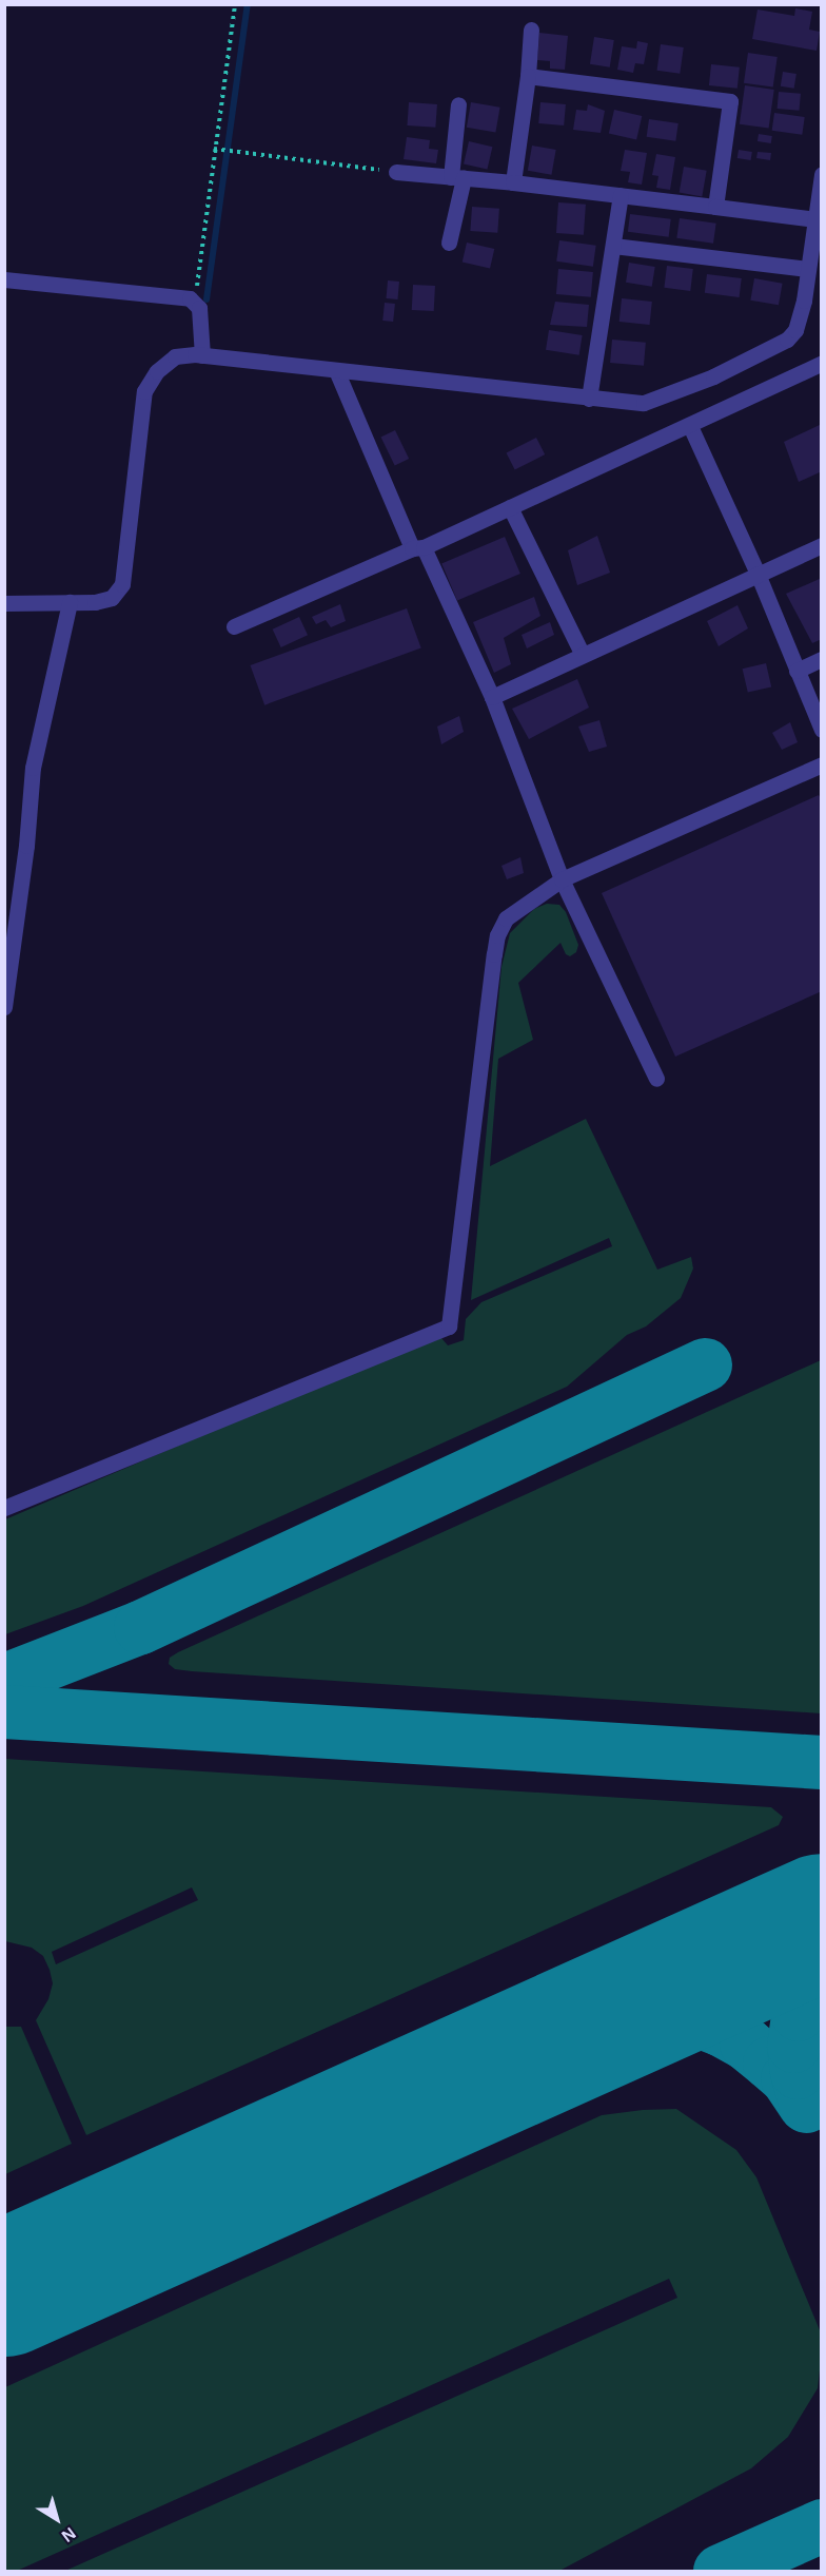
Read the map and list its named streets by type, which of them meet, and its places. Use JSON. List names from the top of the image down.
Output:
{
  "north": "bottom right"
}
